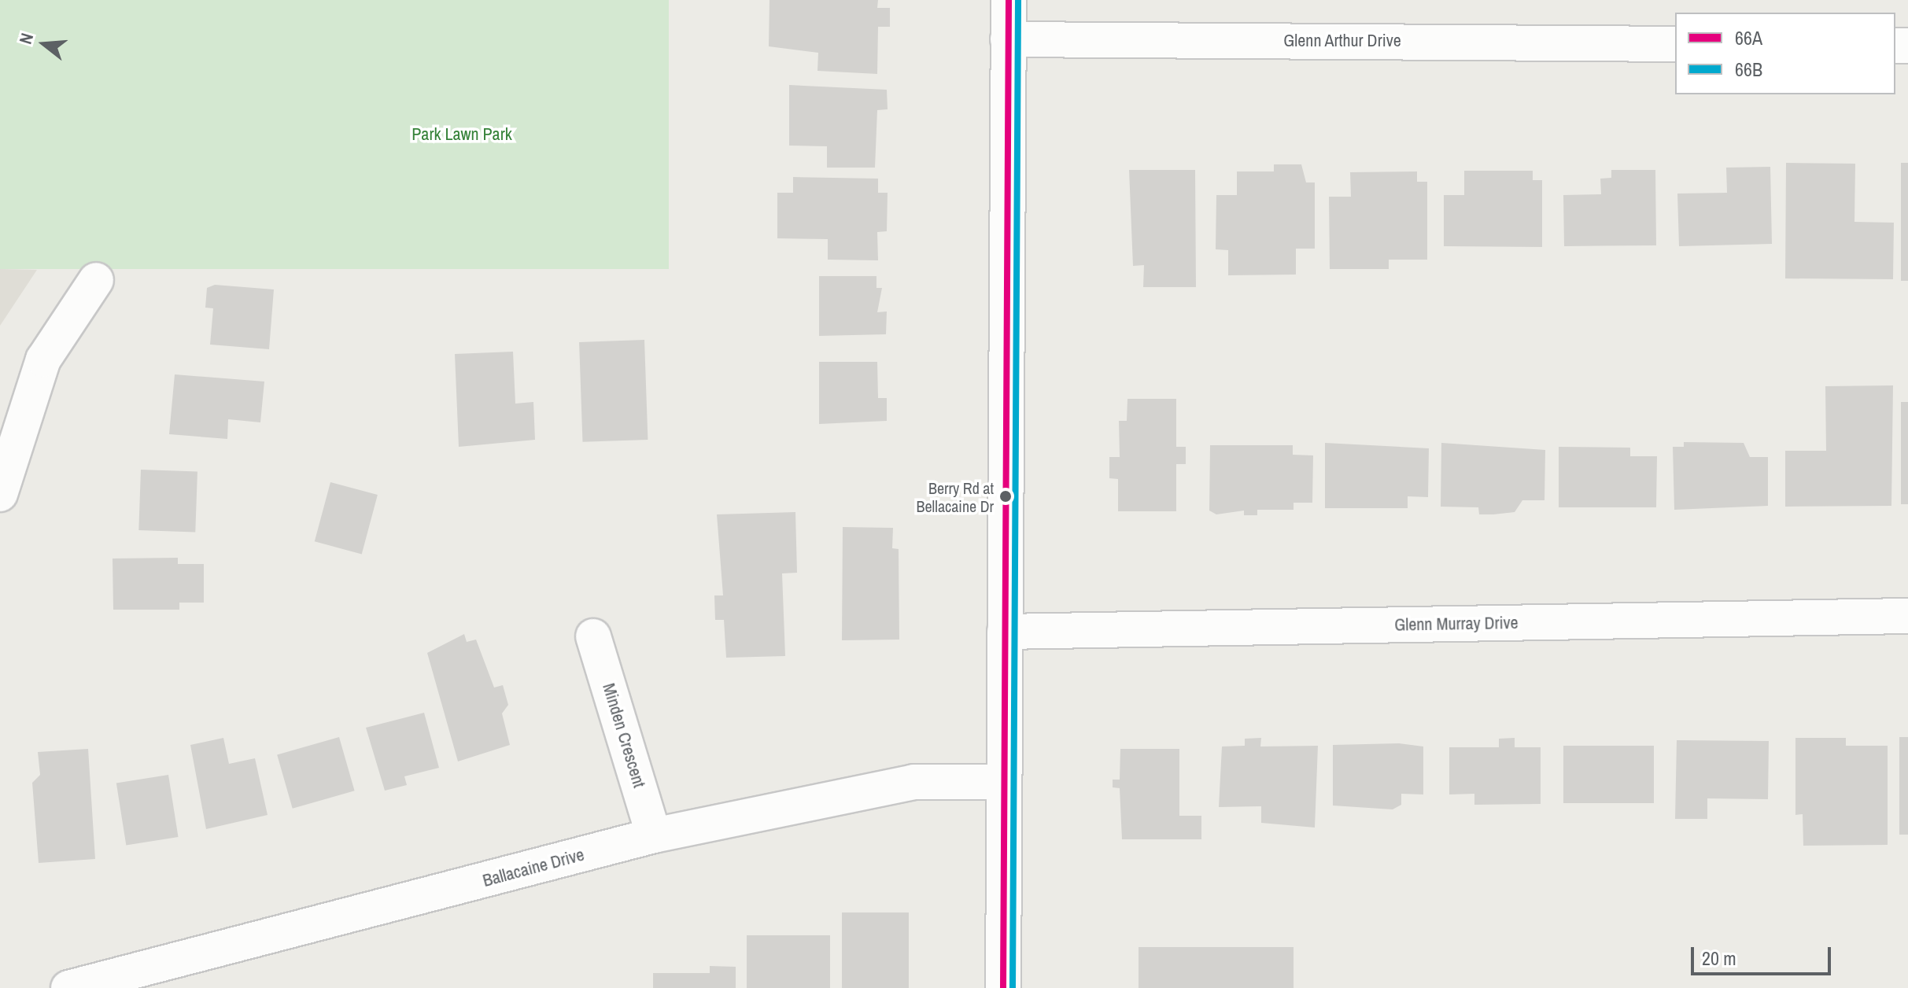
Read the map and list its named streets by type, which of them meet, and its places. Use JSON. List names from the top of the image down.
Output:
{
  "streets": {
    "street": [
      "Glenn Arthur Drive",
      "Glenn Murray Drive",
      "Minden Crescent",
      "Ballacaine Drive"
    ]
  },
  "crossings": [
    ["Minden Crescent", "Ballacaine Drive"]
  ],
  "parks": ["Park Lawn Park"],
  "places": ["Berry Rd at Bellacaine Dr"],
  "lines": ["transit line 66A", "transit line 66B"],
  "legend": ["66A", "66B"],
  "scale_bar": "20 m",
  "north": "left"
}
